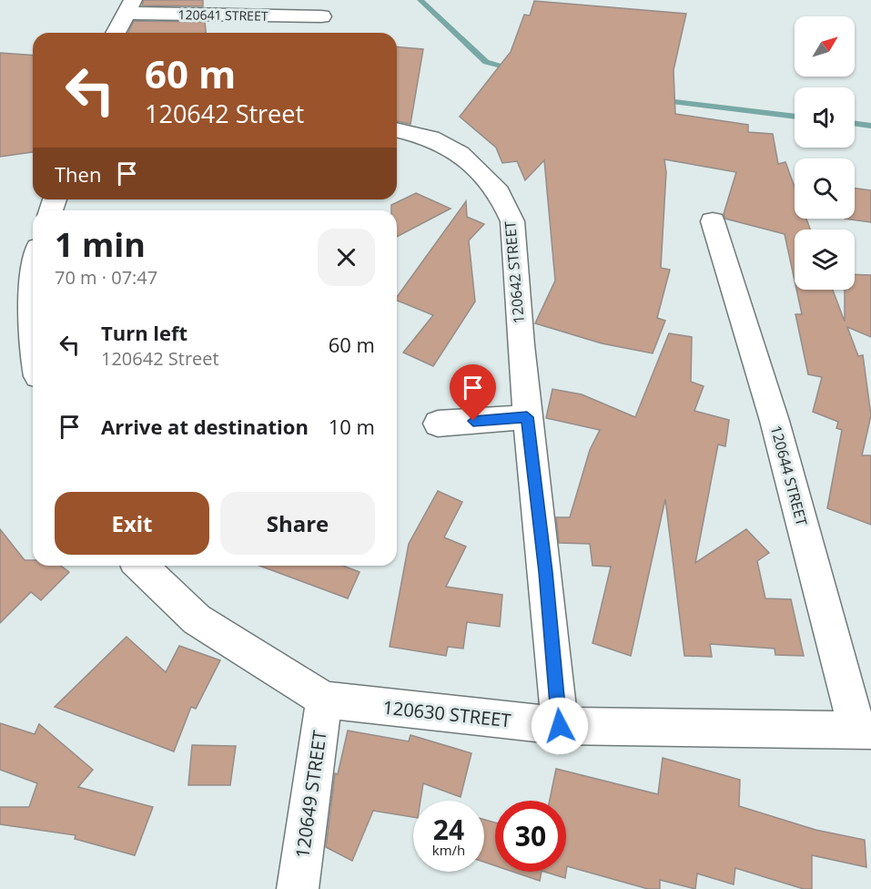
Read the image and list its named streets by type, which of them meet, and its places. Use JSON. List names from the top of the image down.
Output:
{
  "streets": {
    "street": [
      "120641 STREET",
      "120642 STREET",
      "120644 STREET",
      "120630 STREET",
      "120649 STREET"
    ]
  },
  "crossings": [
    ["120642 STREET", "120630 STREET"],
    ["120644 STREET", "120630 STREET"],
    ["120630 STREET", "120649 STREET"]
  ],
  "north": "top right",
  "page": {
    "turn": ["60 m", "120642 Street"],
    "then": "Then",
    "heading": ["1 min", "70 m · 07:47"],
    "list": [
      {
        "name": "Turn left",
        "note": "120642 Street",
        "value": "60 m"
      },
      {
        "name": "Arrive at destination",
        "value": "10 m"
      }
    ],
    "buttons": ["Exit", "Share"],
    "speed": "24 km/h",
    "limit": "30"
  }
}
